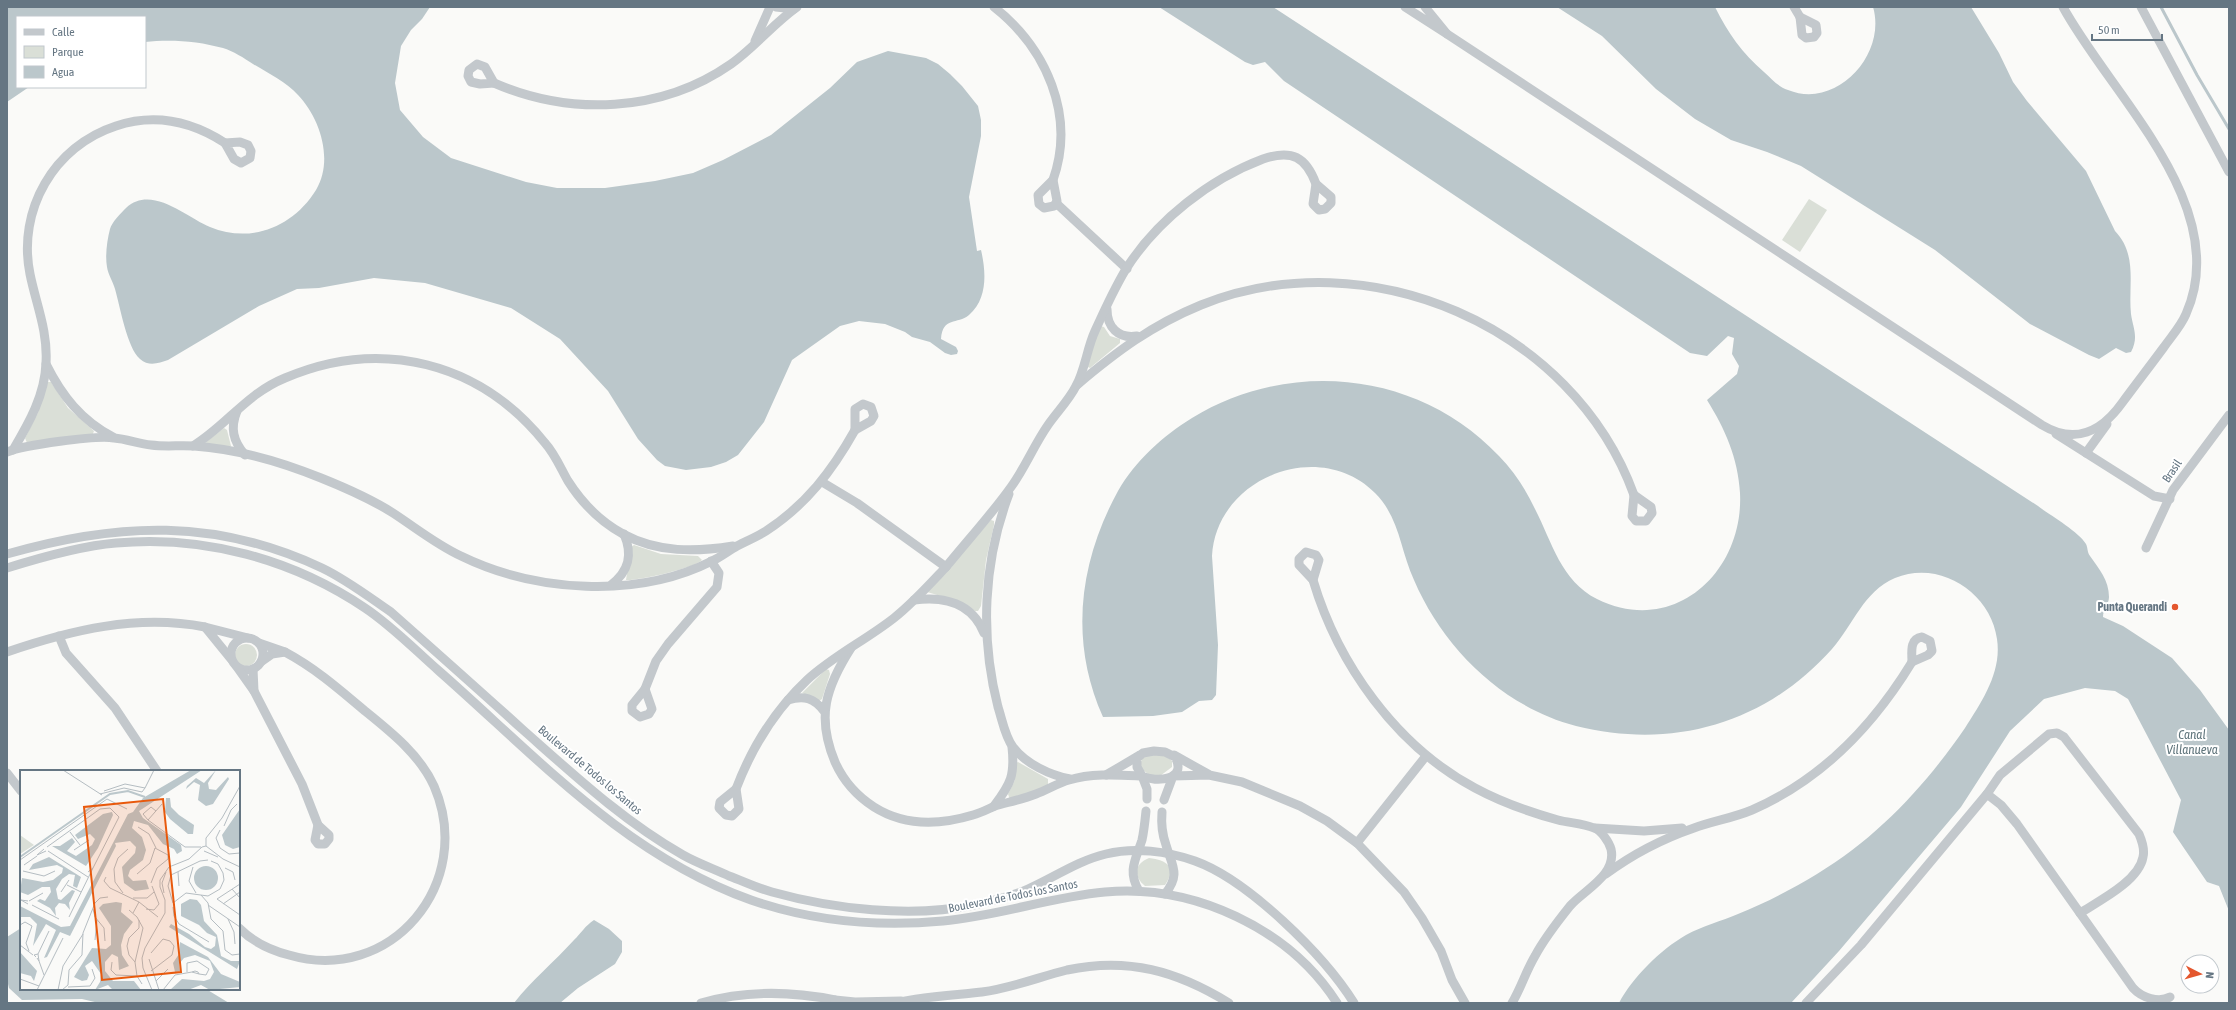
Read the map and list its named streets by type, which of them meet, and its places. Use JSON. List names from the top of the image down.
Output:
{
  "streets": {
    "street": ["Brasil", "Boulevard de Todos los Santos"]
  },
  "water": ["Canal Villanueva"],
  "places": ["Punta Querandi"],
  "legend": ["Calle", "Parque", "Agua"],
  "scale_bar": "50 m",
  "north": "right"
}
